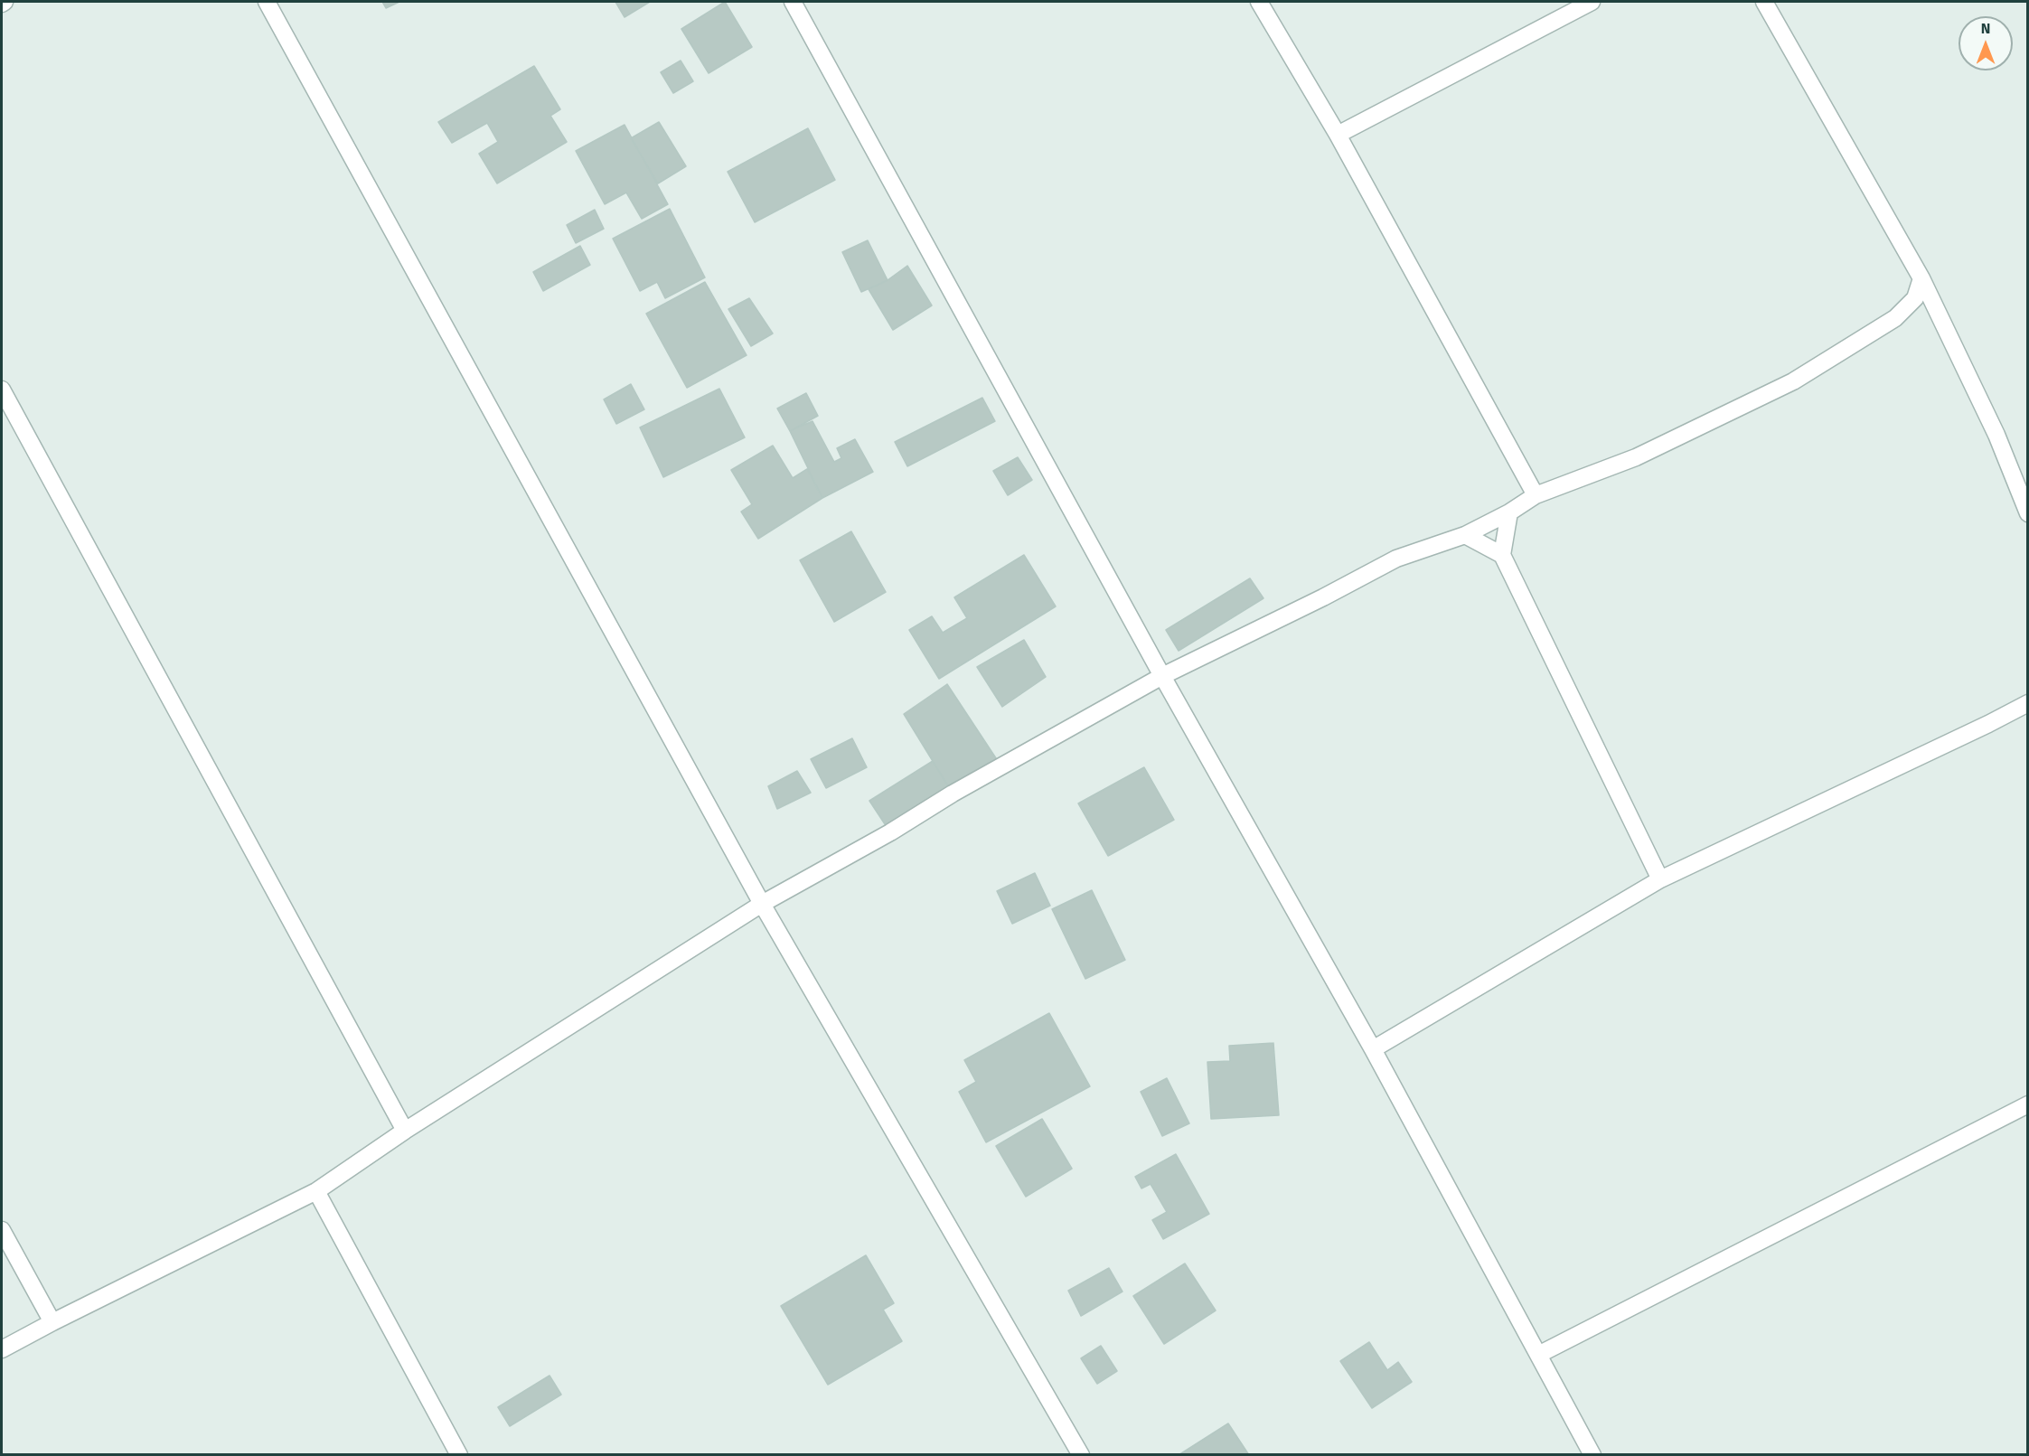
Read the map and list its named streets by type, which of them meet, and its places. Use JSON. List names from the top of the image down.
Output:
{
  "north": "top"
}
